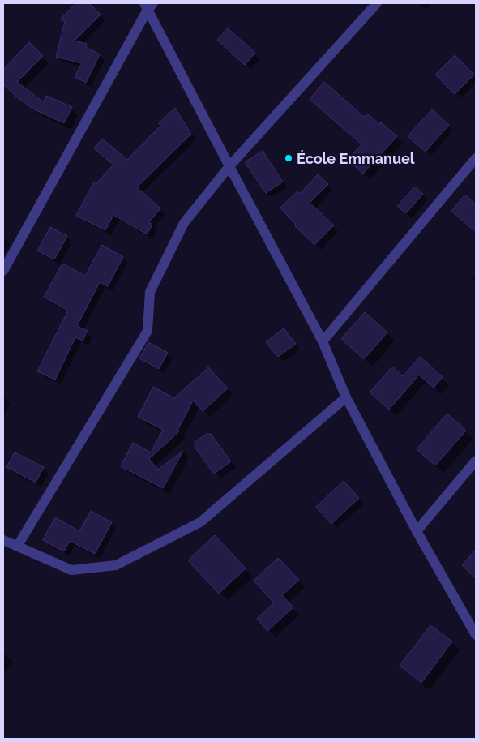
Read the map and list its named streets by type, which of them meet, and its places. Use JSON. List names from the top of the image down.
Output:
{
  "places": ["École Emmanuel"]
}
